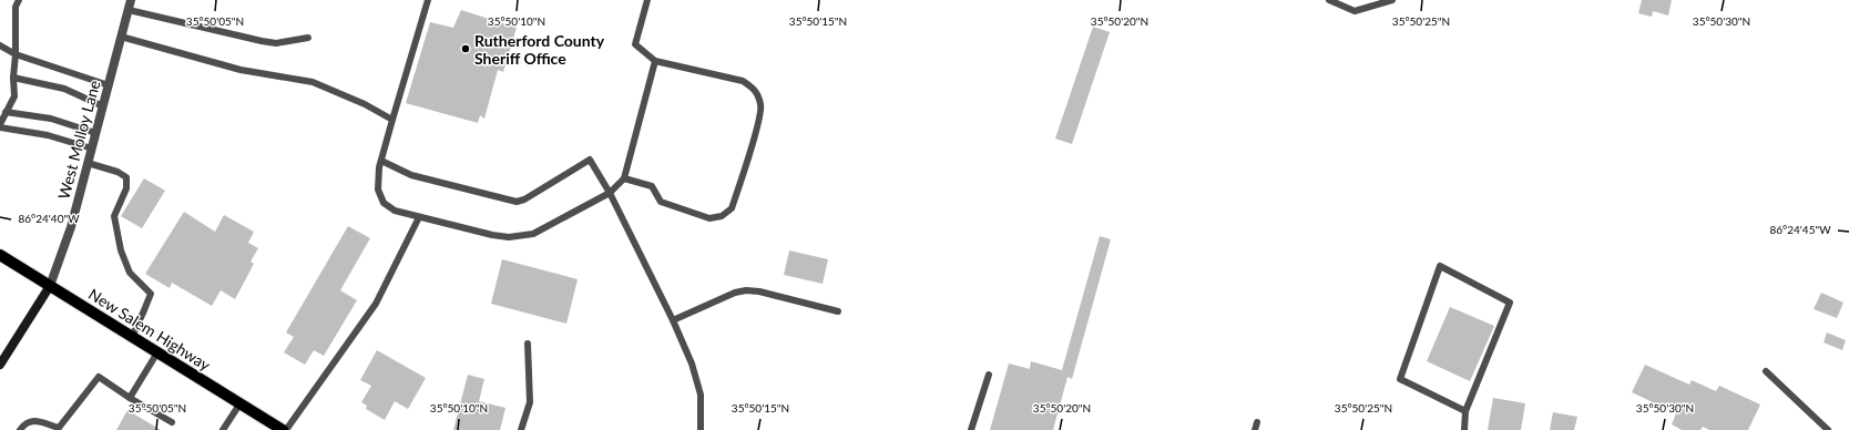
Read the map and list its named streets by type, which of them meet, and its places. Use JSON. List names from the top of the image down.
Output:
{
  "streets": {
    "main road": ["New Salem Highway"],
    "street": ["West Molloy Lane"]
  },
  "crossings": [
    ["West Molloy Lane", "New Salem Highway"]
  ],
  "places": ["Rutherford County Sheriff Office"],
  "coordinates": [
    "35°50'05\"N",
    "35°50'10\"N",
    "35°50'15\"N",
    "35°50'20\"N",
    "35°50'25\"N",
    "35°50'30\"N",
    "86°24'40\"W",
    "86°24'45\"W"
  ]
}
